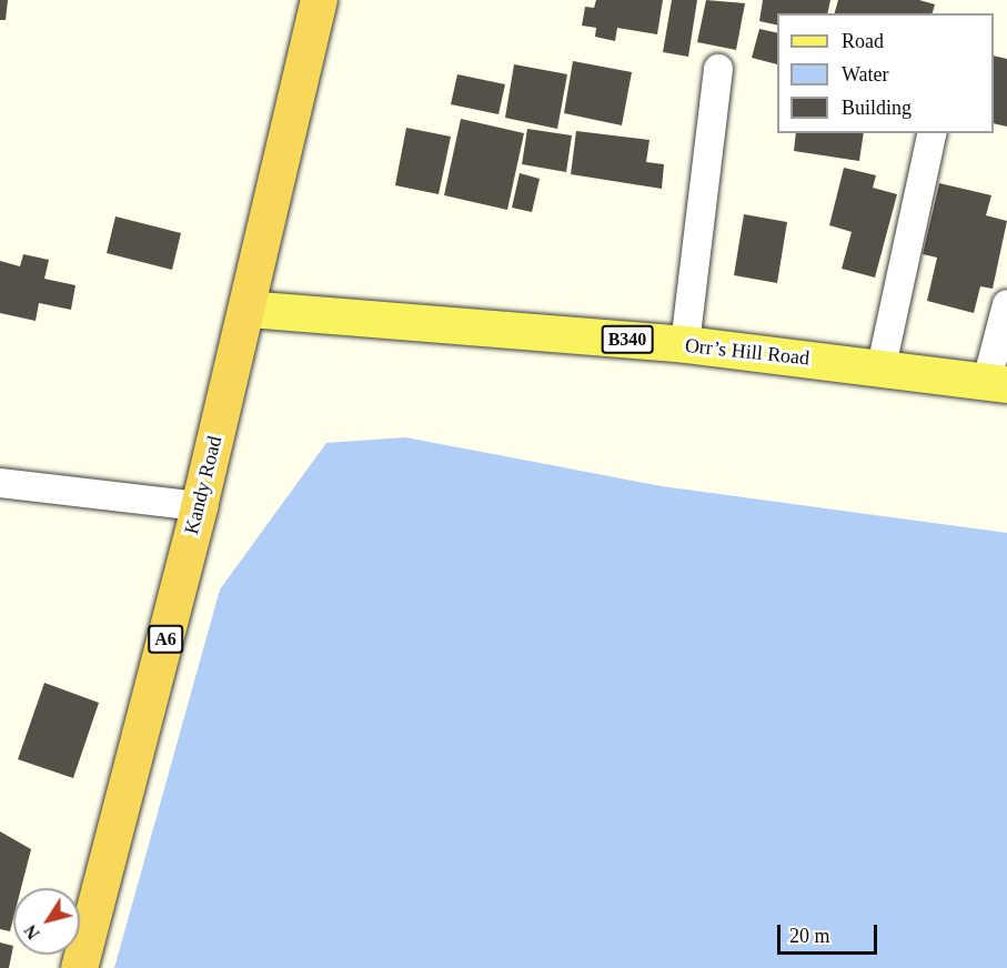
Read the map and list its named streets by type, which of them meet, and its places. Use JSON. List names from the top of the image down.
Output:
{
  "streets": {
    "highway": ["Kandy Road", "A6"],
    "main road": ["B340", "Orr’s Hill Road"]
  },
  "crossings": [
    ["Orr’s Hill Road", "Kandy Road"]
  ],
  "legend": ["Road", "Water", "Building"],
  "scale_bar": "20 m",
  "north": "bottom left"
}
